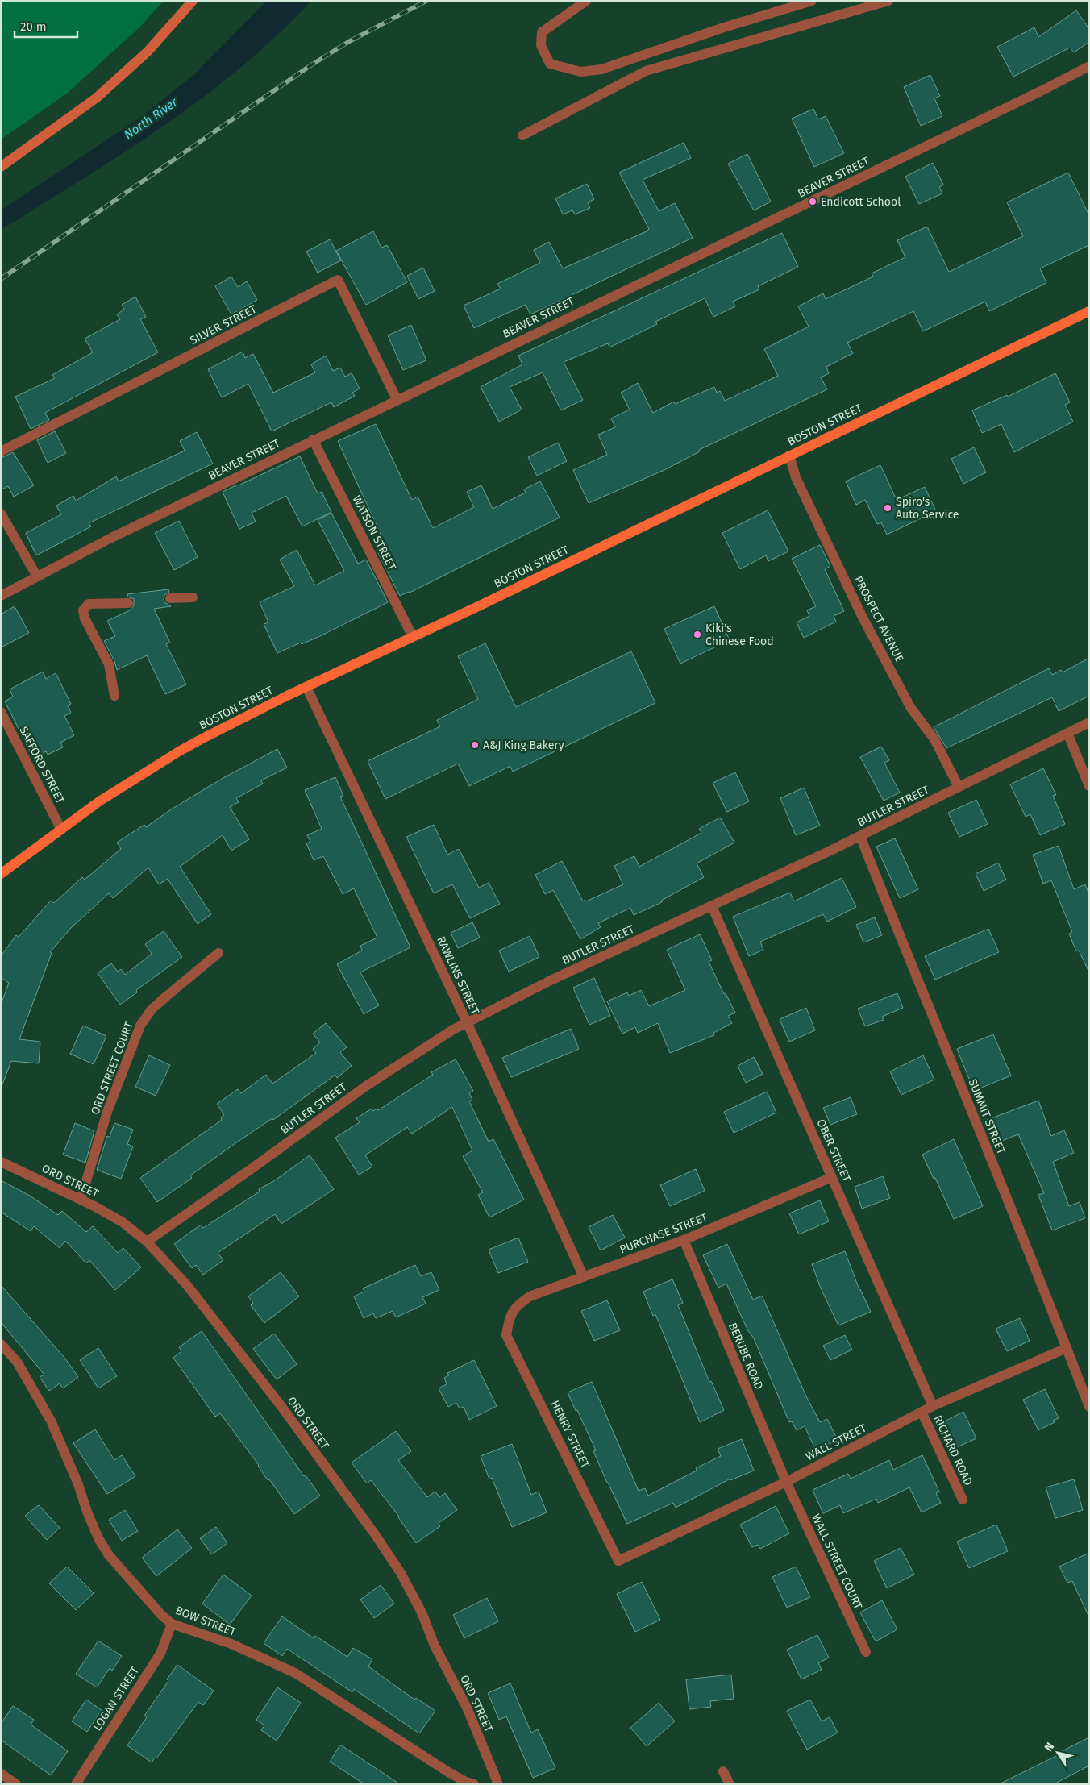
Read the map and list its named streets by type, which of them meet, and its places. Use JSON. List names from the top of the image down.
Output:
{
  "streets": {
    "main road": ["BOSTON STREET"],
    "street": [
      "BEAVER STREET",
      "SILVER STREET",
      "WATSON STREET",
      "PROSPECT AVENUE",
      "SAFFORD STREET",
      "BUTLER STREET",
      "RAWLINS STREET",
      "ORD STREET COURT",
      "SUMMIT STREET",
      "OBER STREET",
      "ORD STREET",
      "PURCHASE STREET",
      "BERUBE ROAD",
      "HENRY STREET",
      "WALL STREET",
      "RICHARD ROAD",
      "WALL STREET COURT",
      "BOW STREET",
      "LOGAN STREET"
    ]
  },
  "crossings": [
    ["BEAVER STREET", "SILVER STREET"],
    ["BEAVER STREET", "WATSON STREET"],
    ["BOSTON STREET", "WATSON STREET"],
    ["BOSTON STREET", "PROSPECT AVENUE"],
    ["BOSTON STREET", "SAFFORD STREET"],
    ["BOSTON STREET", "RAWLINS STREET"],
    ["PROSPECT AVENUE", "BUTLER STREET"],
    ["BUTLER STREET", "RAWLINS STREET"],
    ["BUTLER STREET", "SUMMIT STREET"],
    ["BUTLER STREET", "OBER STREET"],
    ["BUTLER STREET", "ORD STREET"],
    ["RAWLINS STREET", "PURCHASE STREET"],
    ["ORD STREET COURT", "ORD STREET"],
    ["SUMMIT STREET", "WALL STREET"],
    ["OBER STREET", "PURCHASE STREET"],
    ["OBER STREET", "WALL STREET"],
    ["PURCHASE STREET", "BERUBE ROAD"],
    ["PURCHASE STREET", "HENRY STREET"],
    ["BERUBE ROAD", "WALL STREET"],
    ["BERUBE ROAD", "WALL STREET COURT"],
    ["HENRY STREET", "WALL STREET"],
    ["WALL STREET", "RICHARD ROAD"],
    ["WALL STREET", "WALL STREET COURT"],
    ["BOW STREET", "LOGAN STREET"]
  ],
  "water": ["North River"],
  "places": [
    "Endicott School",
    "Spiro's Auto Service",
    "Kiki's Chinese Food",
    "A&J King Bakery"
  ],
  "scale_bar": "20 m",
  "north": "top left"
}
